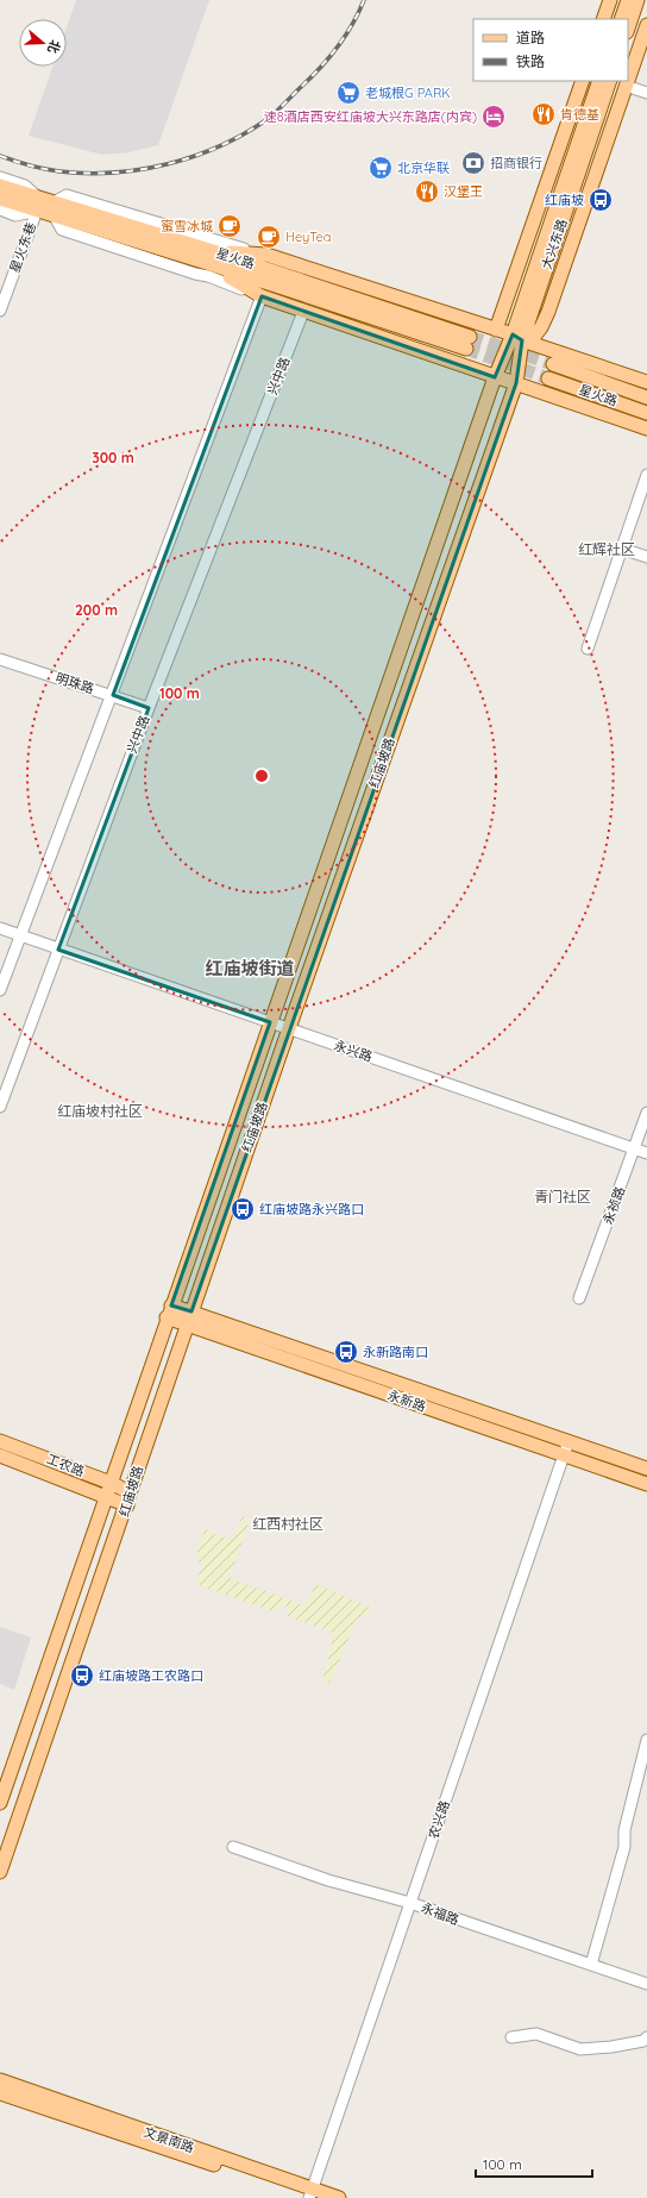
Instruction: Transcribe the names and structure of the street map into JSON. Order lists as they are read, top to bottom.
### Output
{
  "streets": {
    "main road": [
      "大兴东路",
      "星火路",
      "红庙坡路",
      "永新路",
      "工农路",
      "文景南路"
    ],
    "street": [
      "星火东巷",
      "兴中路",
      "明珠路",
      "永兴路",
      "永祯路",
      "农兴路",
      "永福路"
    ]
  },
  "crossings": [
    ["大兴东路", "红庙坡路"],
    ["星火东巷", "星火路"],
    ["兴中路", "明珠路"],
    ["兴中路", "永兴路"],
    ["红庙坡路", "永兴路"],
    ["红庙坡路", "永新路"],
    ["红庙坡路", "工农路"],
    ["永兴路", "永祯路"],
    ["永新路", "农兴路"],
    ["农兴路", "永福路"],
    ["农兴路", "文景南路"]
  ],
  "districts": [
    "红辉社区",
    "红庙坡街道",
    "红庙坡村社区",
    "青门社区",
    "红西村社区"
  ],
  "places": {
    "supermarket": ["老城根G PARK", "北京华联"],
    "restaurant": ["肯德基", "汉堡王"],
    "hotel": ["速8酒店西安红庙坡大兴东路店(内宾)"],
    "bank": ["招商银行"],
    "bus stop": [
      "红庙坡",
      "红庙坡路永兴路口",
      "永新路南口",
      "红庙坡路工农路口"
    ],
    "cafe": ["蜜雪冰城", "HeyTea"]
  },
  "legend": ["道路", "铁路"],
  "scale_bar": "100 m",
  "north": "right",
  "rings": ["300 m", "200 m", "100 m"]
}
